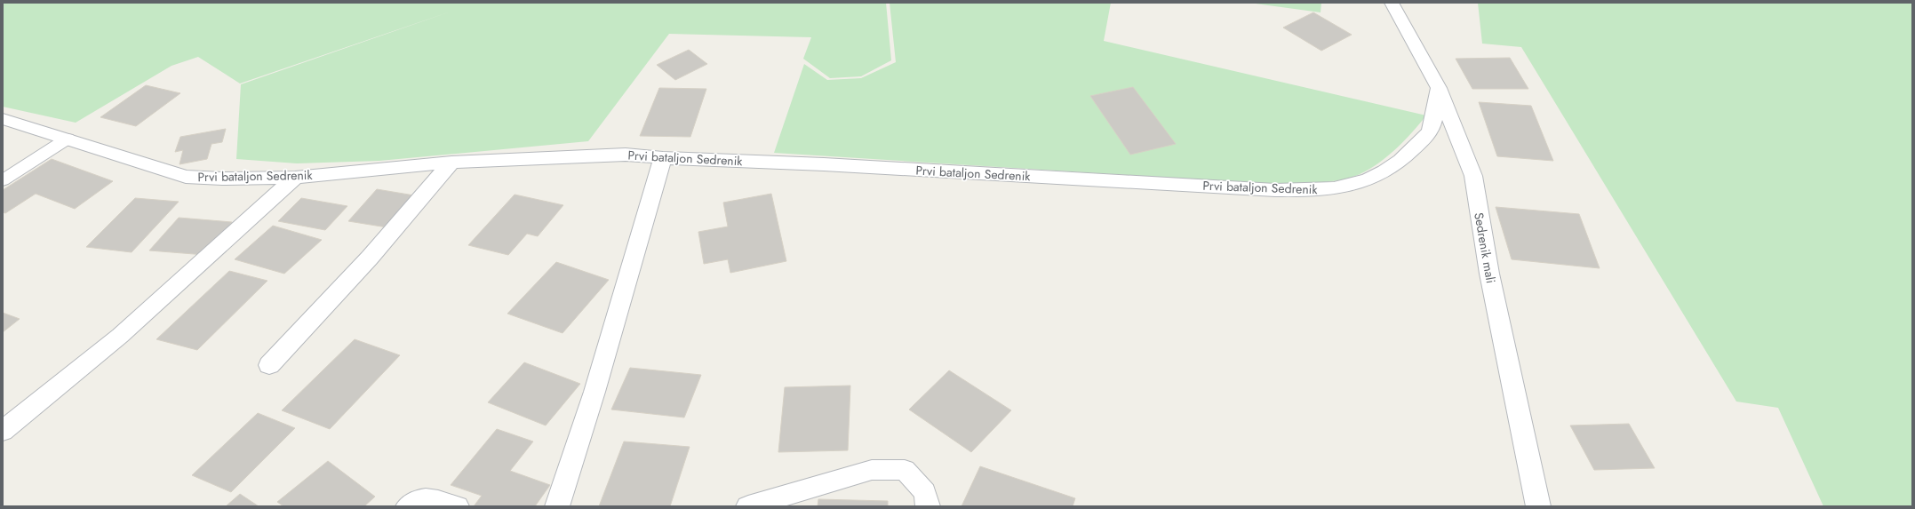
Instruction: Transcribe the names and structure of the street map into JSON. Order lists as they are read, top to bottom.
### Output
{
  "streets": {
    "street": ["Prvi bataljon Sedrenik", "Sedrenik mali"]
  },
  "crossings": [
    ["Prvi bataljon Sedrenik", "Sedrenik mali"]
  ]
}
